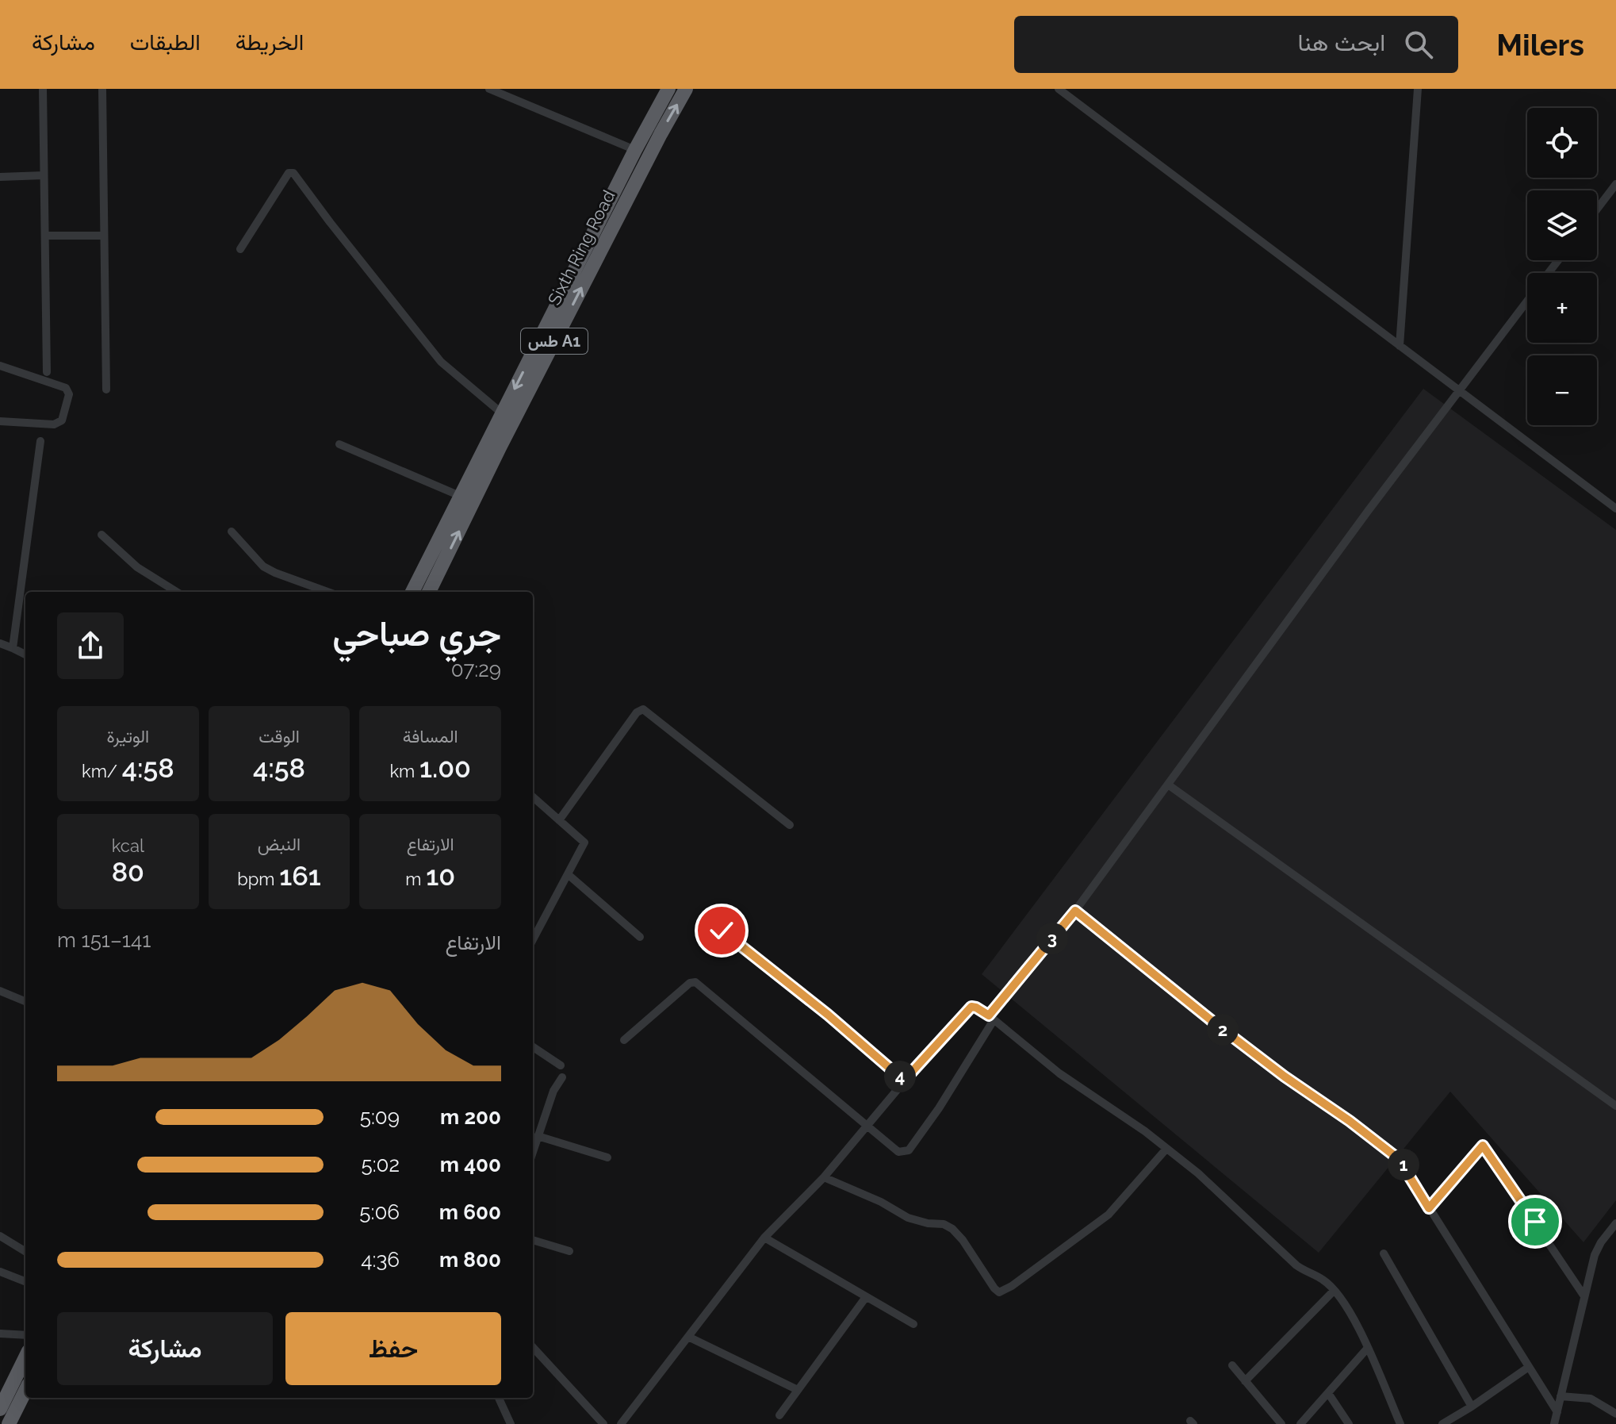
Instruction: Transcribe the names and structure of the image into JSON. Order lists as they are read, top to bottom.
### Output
{
  "streets": {
    "highway": ["Sixth Ring Road", "طس A1"]
  },
  "page": {
    "header": "Milers",
    "search": "ابحث هنا",
    "nav": ["الخريطة", "الطبقات", "مشاركة"],
    "map_buttons": ["+", "−"],
    "heading": ["جري صباحي", "07:29"],
    "stats": [
      ["المسافة", "1.00 km"],
      ["الوقت", "4:58"],
      ["الوتيرة", "4:58 /km"],
      ["الارتفاع", "10 m"],
      ["النبض", "161 bpm"],
      ["kcal", "80"]
    ],
    "chart": ["الارتفاع", "141–151 m"],
    "pins": [
      "3",
      "2",
      "4",
      "1"
    ],
    "list": [
      {
        "name": "200 m",
        "note": "5:09"
      },
      {
        "name": "400 m",
        "note": "5:02"
      },
      {
        "name": "600 m",
        "note": "5:06"
      },
      {
        "name": "800 m",
        "note": "4:36"
      }
    ],
    "buttons": ["حفظ", "مشاركة"]
  }
}
